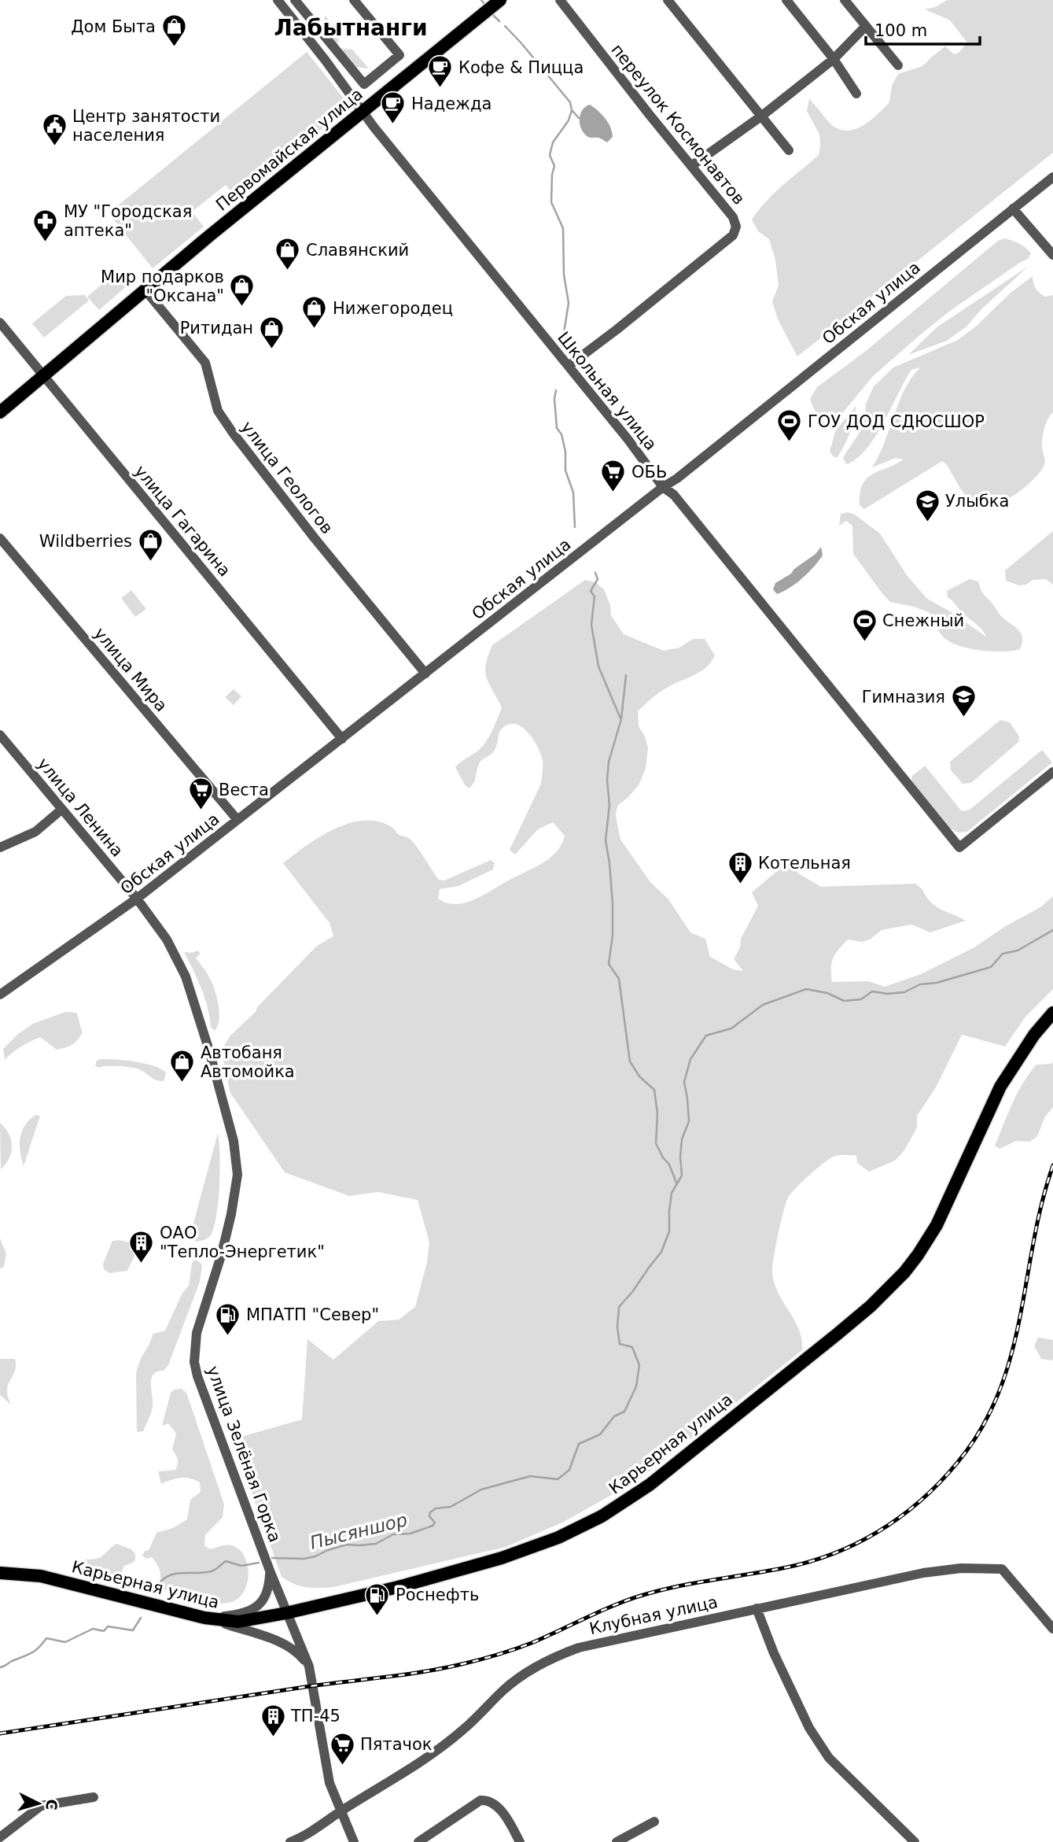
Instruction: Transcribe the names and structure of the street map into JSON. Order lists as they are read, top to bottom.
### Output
{
  "streets": {
    "main road": ["Первомайская улица", "Карьерная улица"],
    "street": [
      "переулок Космонавтов",
      "Обская улица",
      "Школьная улица",
      "улица Геологов",
      "улица Гагарина",
      "улица Мира",
      "улица Ленина",
      "улица Зелёная Горка",
      "Клубная улица"
    ]
  },
  "crossings": [
    ["переулок Космонавтов", "Школьная улица"],
    ["Первомайская улица", "Школьная улица"],
    ["Первомайская улица", "улица Геологов"],
    ["Первомайская улица", "улица Гагарина"],
    ["Обская улица", "Школьная улица"],
    ["Обская улица", "улица Геологов"],
    ["Обская улица", "улица Гагарина"],
    ["Обская улица", "улица Мира"],
    ["Обская улица", "улица Ленина"],
    ["Обская улица", "улица Зелёная Горка"],
    ["улица Ленина", "улица Зелёная Горка"],
    ["Карьерная улица", "улица Зелёная Горка"],
    ["улица Зелёная Горка", "Клубная улица"]
  ],
  "districts": ["Лабытнанги"],
  "water": ["Пысяншор"],
  "places": {
    "shop": [
      "Дом Быта",
      "Славянский",
      "Мир подарков \"Оксана\"",
      "Нижегородец",
      "Ритидан",
      "Wildberries",
      "Автобаня Автомойка"
    ],
    "cafe": ["Кофе & Пицца", "Надежда"],
    "public building": ["Центр занятости населения"],
    "pharmacy": ["МУ \"Городская аптека\""],
    "sports": ["ГОУ ДОД СДЮСШОР", "Снежный"],
    "supermarket": ["ОБЬ", "Веста", "Пятачок"],
    "school or university": ["Улыбка", "Гимназия"],
    "building": ["Котельная", "ОАО \"Тепло-Энергетик\"", "ТП-45"],
    "fuel station": ["МПАТП \"Север\"", "Роснефть"]
  },
  "scale_bar": "100 m",
  "north": "right"
}
